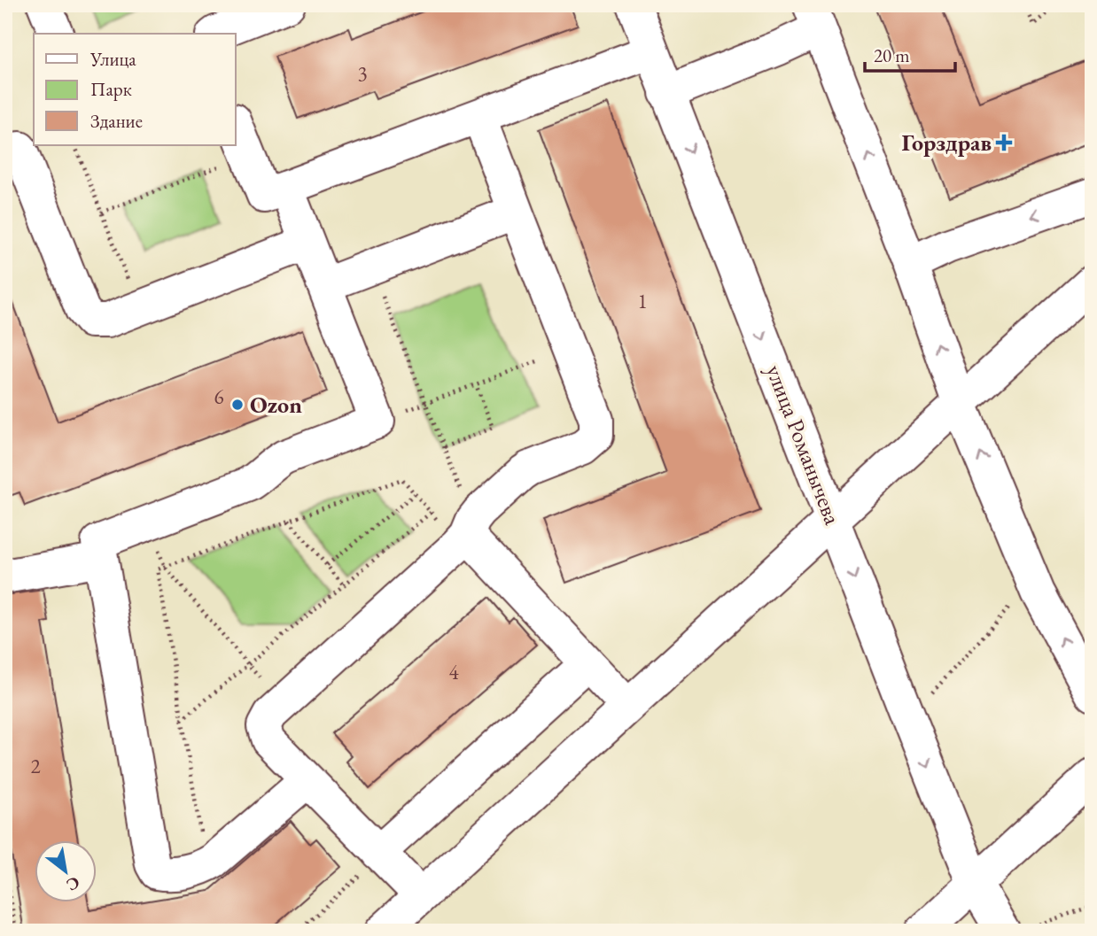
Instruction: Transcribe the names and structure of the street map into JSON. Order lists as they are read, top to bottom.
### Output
{
  "streets": {
    "street": ["улица Романычева"]
  },
  "places": {
    "health": ["Горздрав"],
    "other": ["Ozon"]
  },
  "house_numbers": [
    "3",
    "1",
    "6",
    "4",
    "2"
  ],
  "legend": ["Улица", "Парк", "Здание"],
  "scale_bar": "20 m",
  "north": "bottom right"
}
